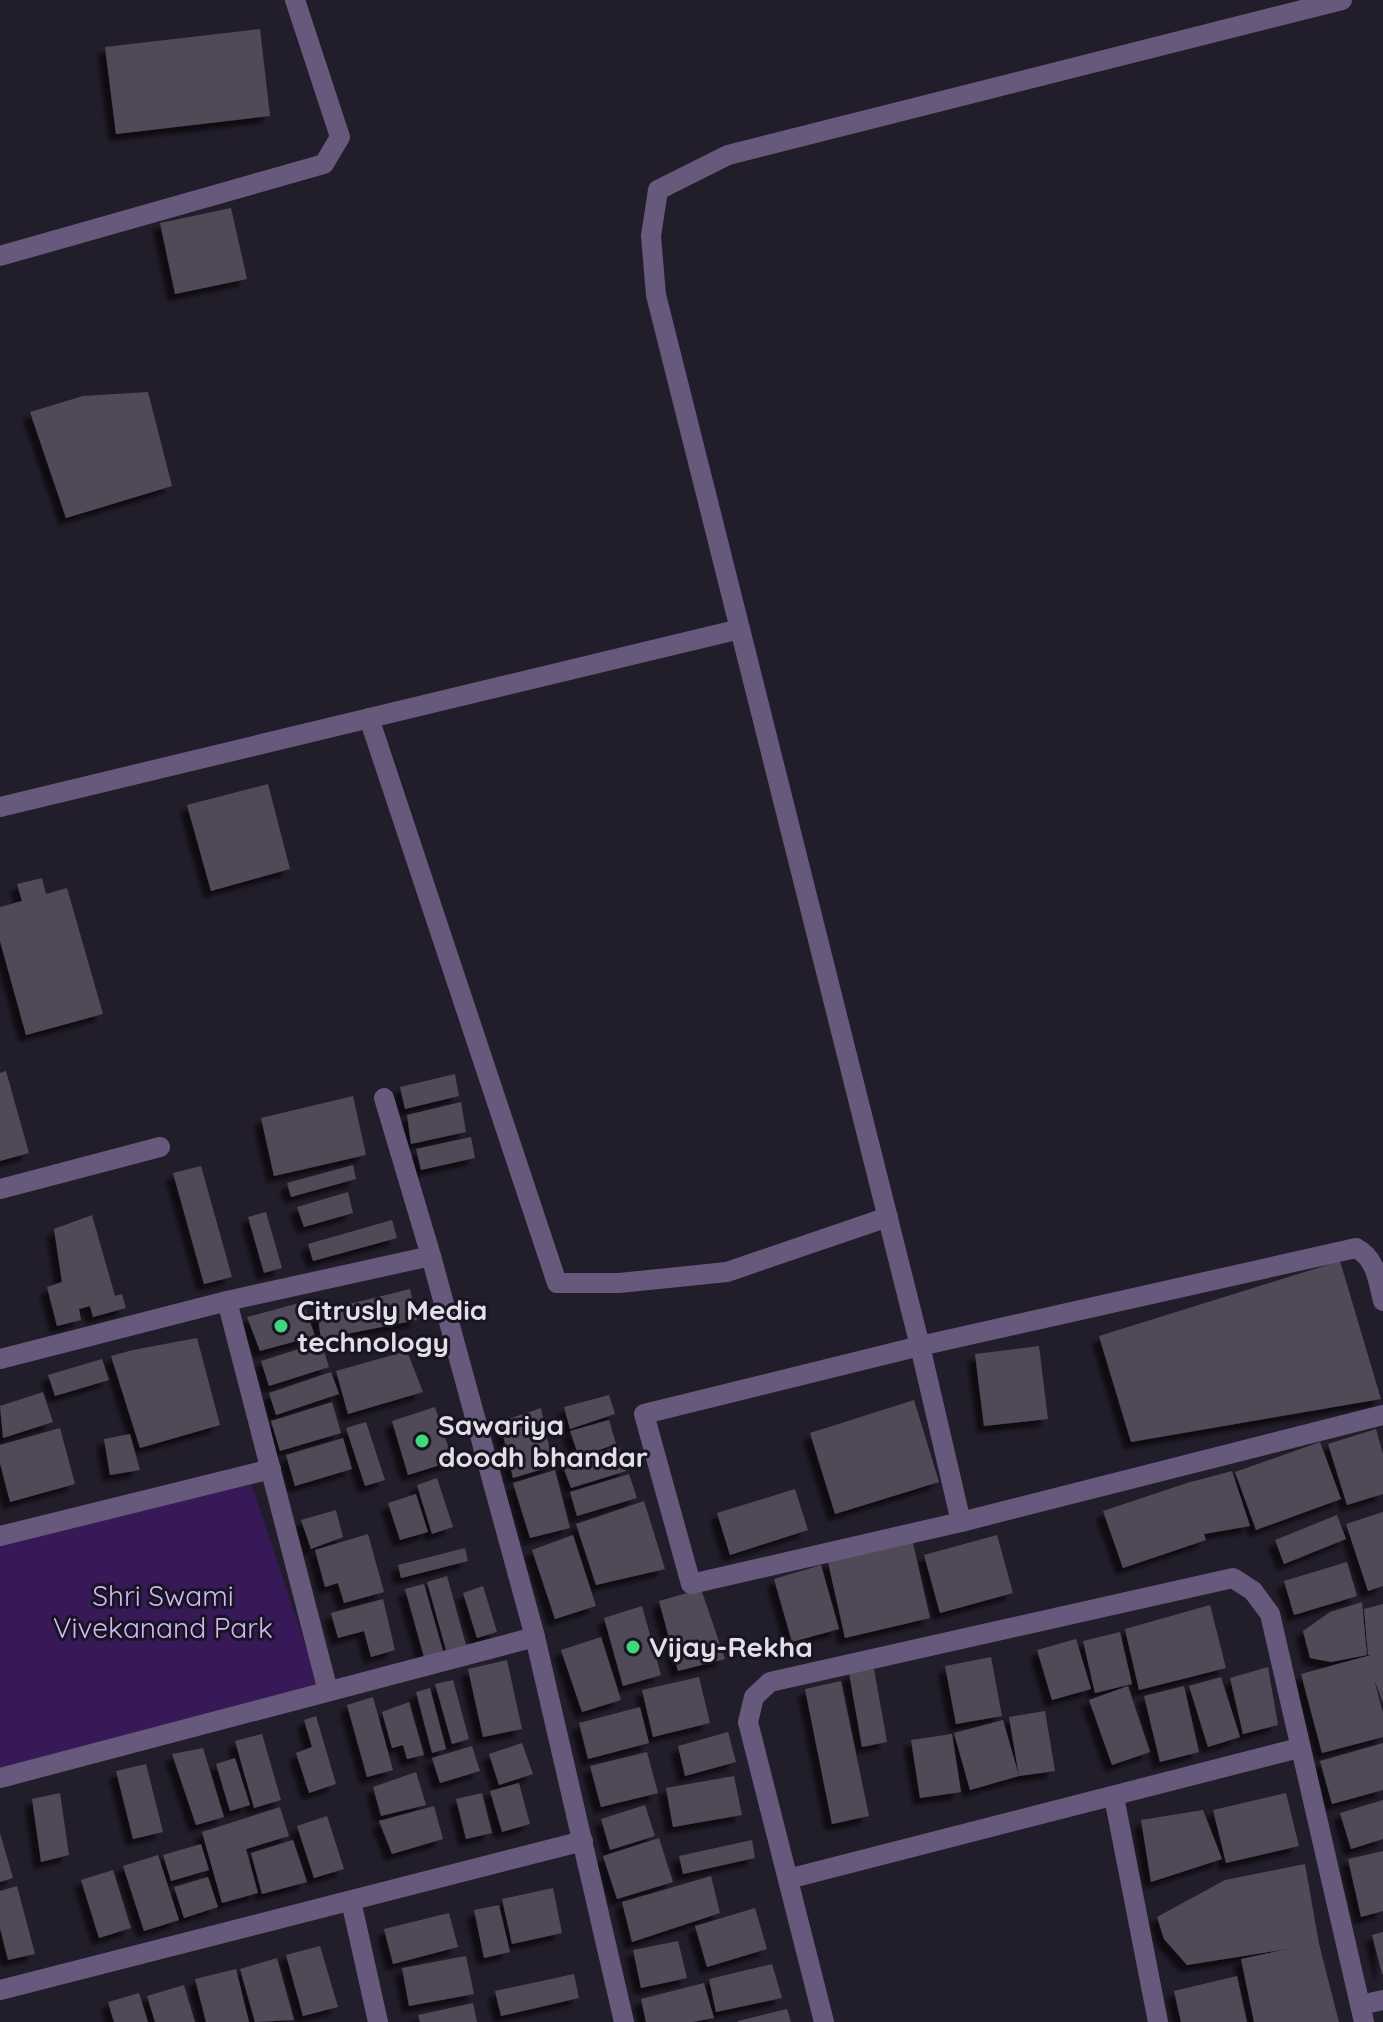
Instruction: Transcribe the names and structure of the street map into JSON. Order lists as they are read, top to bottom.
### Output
{
  "parks": ["Shri Swami Vivekanand Park"],
  "places": ["Citrusly Media technology", "Sawariya doodh bhandar", "Vijay-Rekha"]
}
